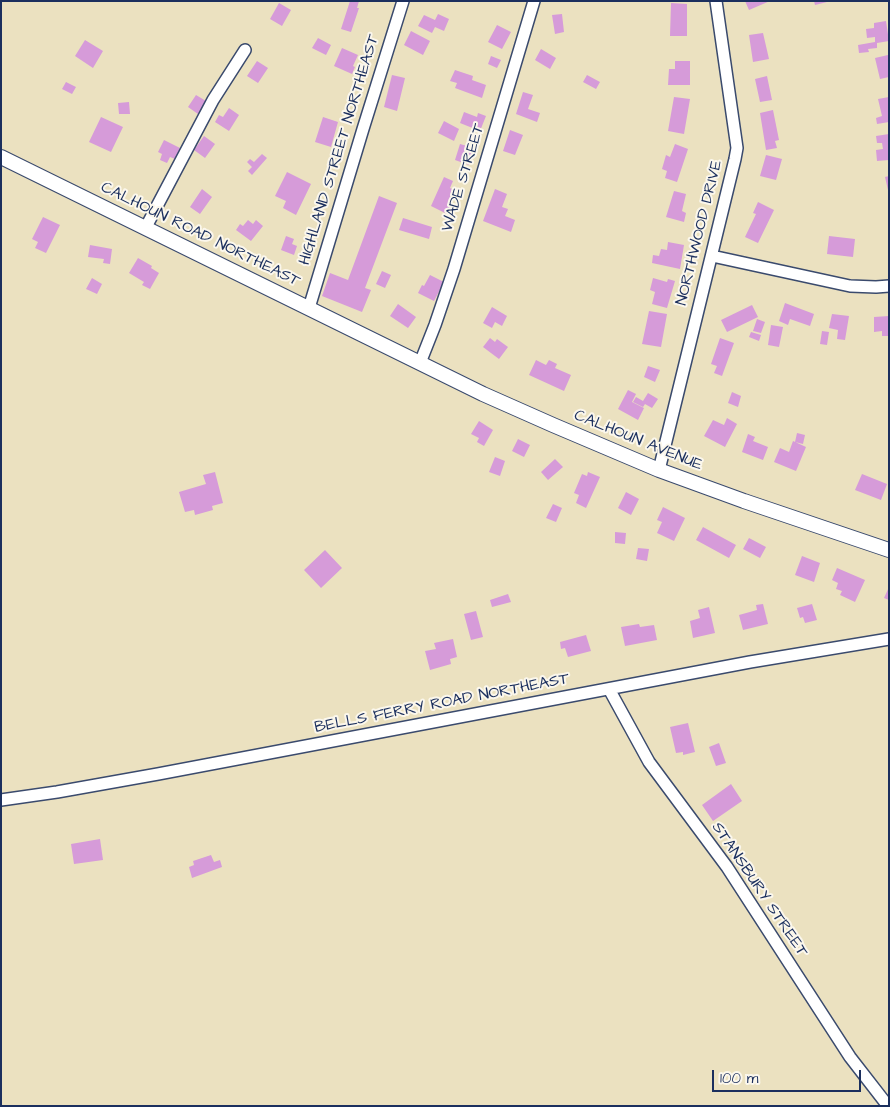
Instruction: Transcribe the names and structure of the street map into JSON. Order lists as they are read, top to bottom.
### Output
{
  "streets": {
    "street": [
      "HIGHLAND STREET NORTHEAST",
      "WADE STREET",
      "NORTHWOOD DRIVE",
      "CALHOUN ROAD NORTHEAST",
      "CALHOUN AVENUE",
      "BELLS FERRY ROAD NORTHEAST",
      "STANSBURY STREET"
    ]
  },
  "crossings": [
    ["HIGHLAND STREET NORTHEAST", "CALHOUN ROAD NORTHEAST"],
    ["WADE STREET", "CALHOUN AVENUE"],
    ["NORTHWOOD DRIVE", "CALHOUN AVENUE"],
    ["CALHOUN ROAD NORTHEAST", "CALHOUN AVENUE"],
    ["BELLS FERRY ROAD NORTHEAST", "STANSBURY STREET"]
  ],
  "scale_bar": "100 m"
}
